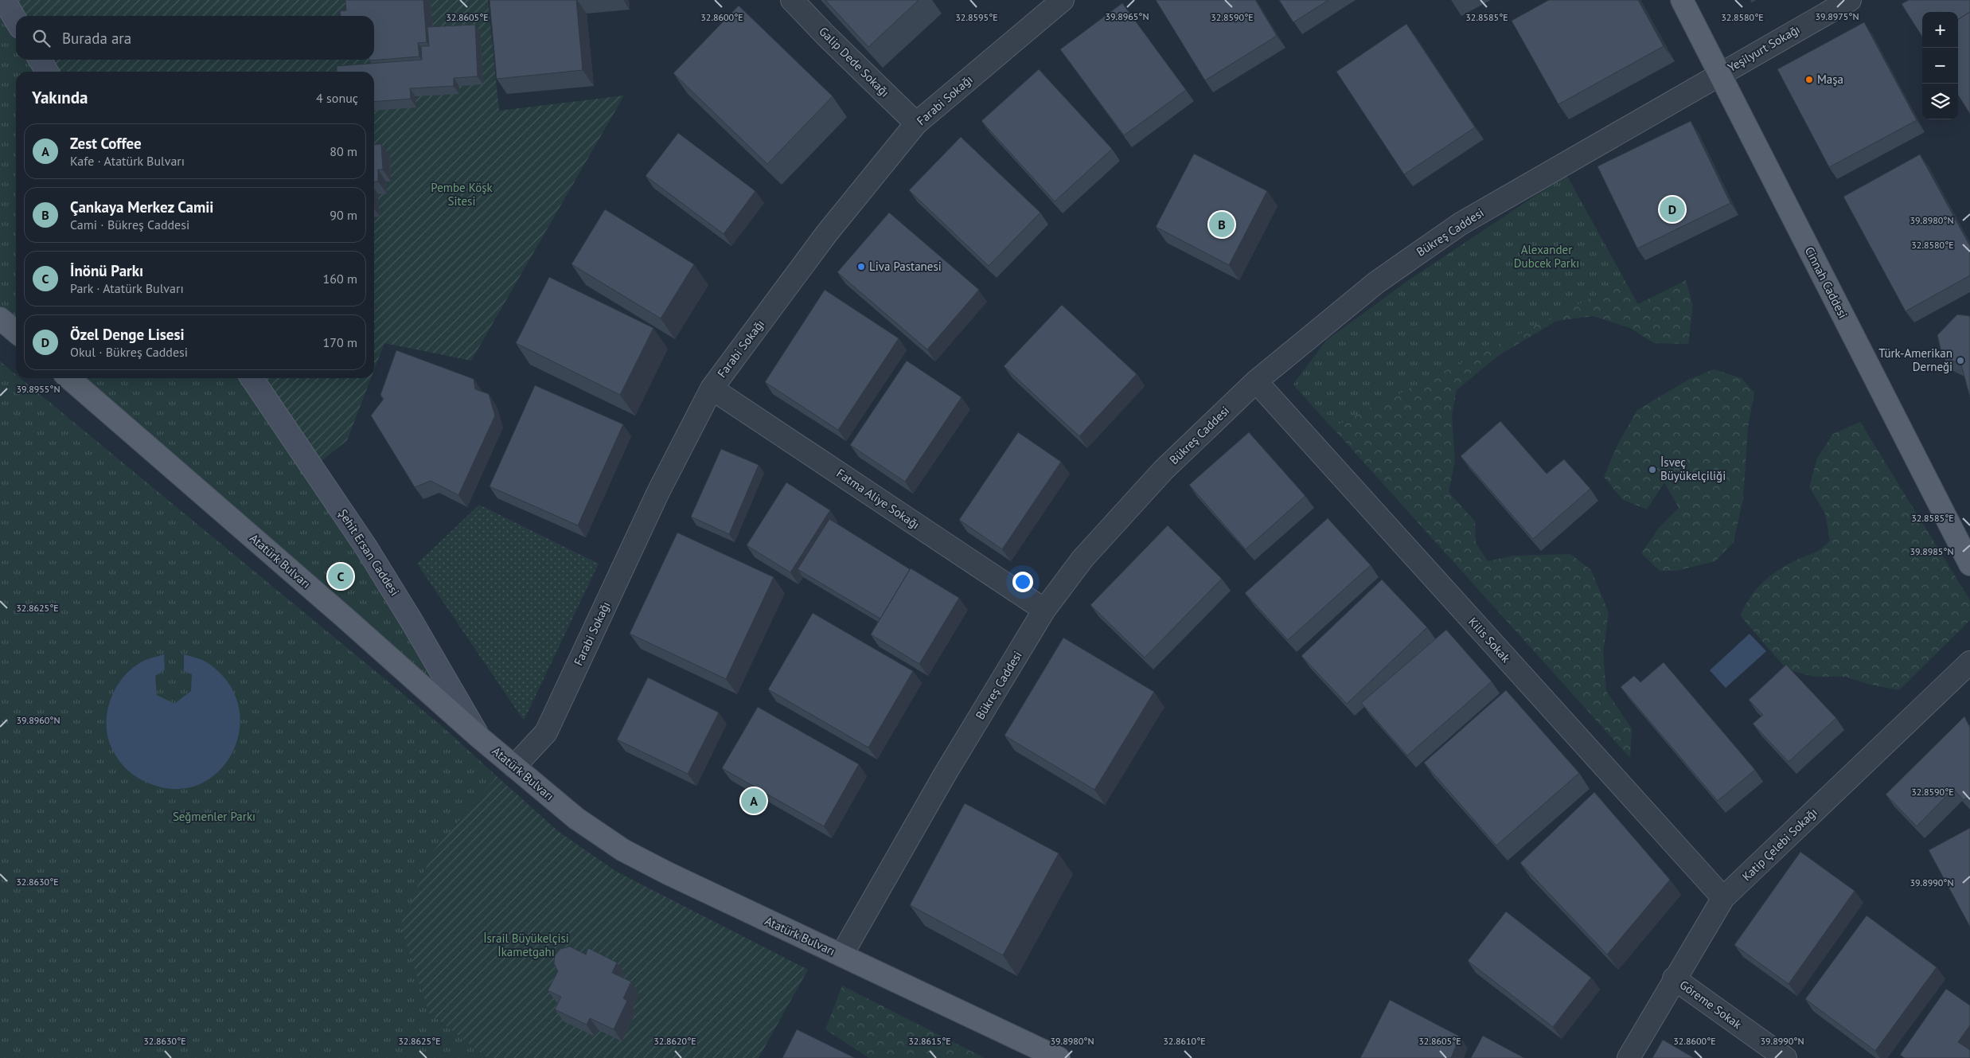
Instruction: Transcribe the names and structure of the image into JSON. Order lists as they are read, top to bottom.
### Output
{
  "streets": {
    "main road": ["Cinnah Caddesi", "Şehit Ersan Caddesi", "Atatürk Bulvarı"],
    "street": [
      "Yeşilyurt Sokağı",
      "Galip Dede Sokağı",
      "Farabi Sokağı",
      "Bükreş Caddesi",
      "Fatma Aliye Sokağı",
      "Kilis Sokak",
      "Katip Çelebi Sokağı",
      "Göreme Sokak"
    ]
  },
  "crossings": [
    ["Yeşilyurt Sokağı", "Bükreş Caddesi"],
    ["Yeşilyurt Sokağı", "Cinnah Caddesi"],
    ["Galip Dede Sokağı", "Farabi Sokağı"],
    ["Farabi Sokağı", "Fatma Aliye Sokağı"],
    ["Farabi Sokağı", "Atatürk Bulvarı"],
    ["Bükreş Caddesi", "Cinnah Caddesi"],
    ["Bükreş Caddesi", "Fatma Aliye Sokağı"],
    ["Bükreş Caddesi", "Atatürk Bulvarı"],
    ["Bükreş Caddesi", "Kilis Sokak"],
    ["Şehit Ersan Caddesi", "Atatürk Bulvarı"],
    ["Kilis Sokak", "Katip Çelebi Sokağı"],
    ["Katip Çelebi Sokağı", "Göreme Sokak"]
  ],
  "parks": [
    "Pembe Köşk Sitesi",
    "Alexander Dubcek Parkı",
    "Seğmenler Parkı",
    "İsrail Büyükelçisi İkametgahı"
  ],
  "places": [
    "Maşa",
    "Liva Pastanesi",
    "Türk-Amerikan Derneği",
    "İsveç Büyükelçiliği"
  ],
  "page": {
    "map_buttons": ["+", "−"],
    "search": "Burada ara",
    "heading": ["Yakında", "4 sonuç"],
    "list": [
      {
        "mark": "A",
        "name": "Zest Coffee",
        "note": "Kafe · Atatürk Bulvarı",
        "value": "80 m"
      },
      {
        "mark": "B",
        "name": "Çankaya Merkez Camii",
        "note": "Cami · Bükreş Caddesi",
        "value": "90 m"
      },
      {
        "mark": "C",
        "name": "İnönü Parkı",
        "note": "Park · Atatürk Bulvarı",
        "value": "160 m"
      },
      {
        "mark": "D",
        "name": "Özel Denge Lisesi",
        "note": "Okul · Bükreş Caddesi",
        "value": "170 m"
      }
    ],
    "pins": [
      "D",
      "B",
      "C",
      "A"
    ]
  },
  "coordinates": [
    "39.8965°N",
    "39.8975°N",
    "32.8605°E",
    "32.8600°E",
    "32.8595°E",
    "32.8590°E",
    "32.8585°E",
    "32.8580°E",
    "39.8980°N",
    "39.8955°N",
    "39.8985°N",
    "32.8625°E",
    "39.8960°N",
    "32.8630°E",
    "39.8990°N",
    "32.8620°E",
    "32.8615°E",
    "32.8610°E"
  ]
}
